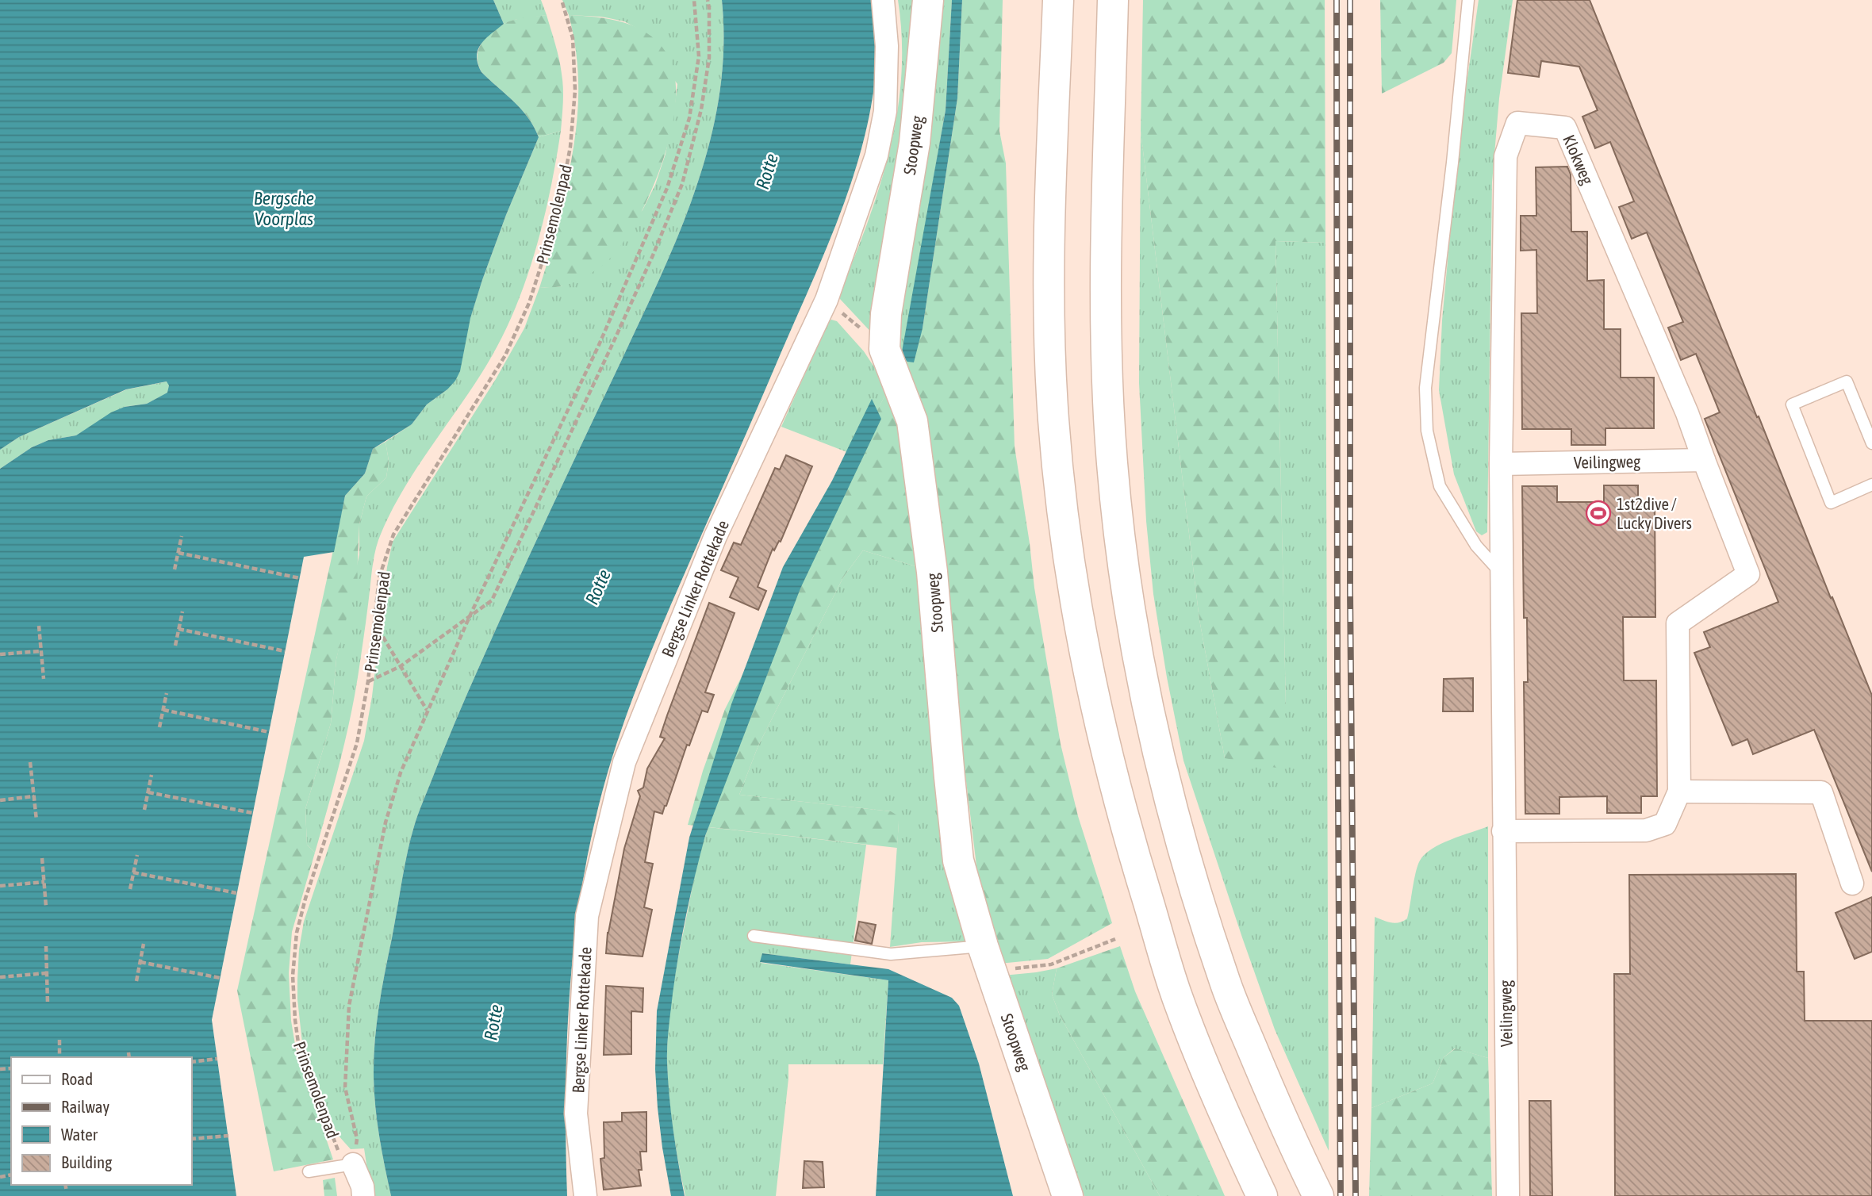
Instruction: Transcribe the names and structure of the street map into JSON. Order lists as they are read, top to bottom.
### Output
{
  "streets": {
    "main road": ["Stoopweg"],
    "street": ["Klokweg", "Veilingweg", "Bergse Linker Rottekade"],
    "path": ["Prinsemolenpad"]
  },
  "crossings": [
    ["Klokweg", "Veilingweg"]
  ],
  "water": ["Rotte", "Bergsche Voorplas"],
  "places": {
    "sports": ["1st2dive / Lucky Divers"]
  },
  "legend": [
    "Road",
    "Railway",
    "Water",
    "Building"
  ]
}
